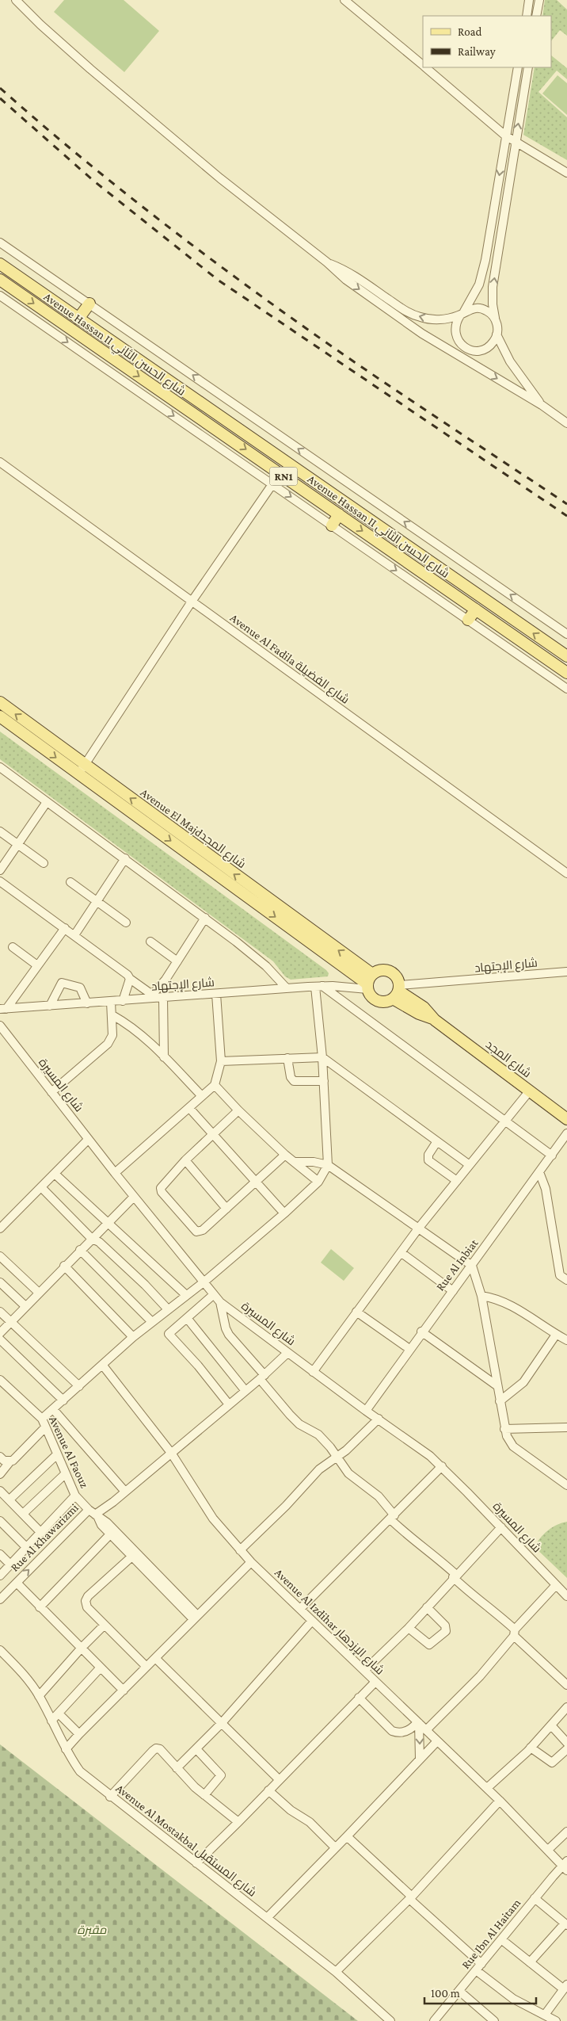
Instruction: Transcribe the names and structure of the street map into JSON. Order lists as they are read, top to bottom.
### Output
{
  "streets": {
    "main road": [
      "Avenue Hassan II شارع الحسن الثاني",
      "RN1",
      "Avenue El Majdشارع المجد",
      "شارع المجد"
    ],
    "street": [
      "Avenue Al Fadila شارع الفضيلة",
      "شارع الإجتهاد",
      "شارع المسيرة",
      "Rue Al Inbiat",
      "Avenue Al Faouz",
      "Rue Al Khawarizmi",
      "Avenue Al Izdihar شارع الإزدهار",
      "Avenue Al Mostakbal شارع المستقبل",
      "Rue Ibn Al Haitam"
    ]
  },
  "crossings": [
    ["Avenue El Majdشارع المجد", "شارع الإجتهاد"],
    ["Avenue El Majdشارع المجد", "شارع المجد"],
    ["شارع الإجتهاد", "شارع المجد"],
    ["شارع المسيرة", "Rue Al Inbiat"],
    ["شارع المسيرة", "Rue Al Khawarizmi"],
    ["Avenue Al Faouz", "Rue Al Khawarizmi"],
    ["Rue Al Khawarizmi", "Avenue Al Izdihar شارع الإزدهار"],
    ["Avenue Al Izdihar شارع الإزدهار", "Rue Ibn Al Haitam"]
  ],
  "parks": ["مقبرة"],
  "legend": ["Road", "Railway"],
  "scale_bar": "100 m"
}
